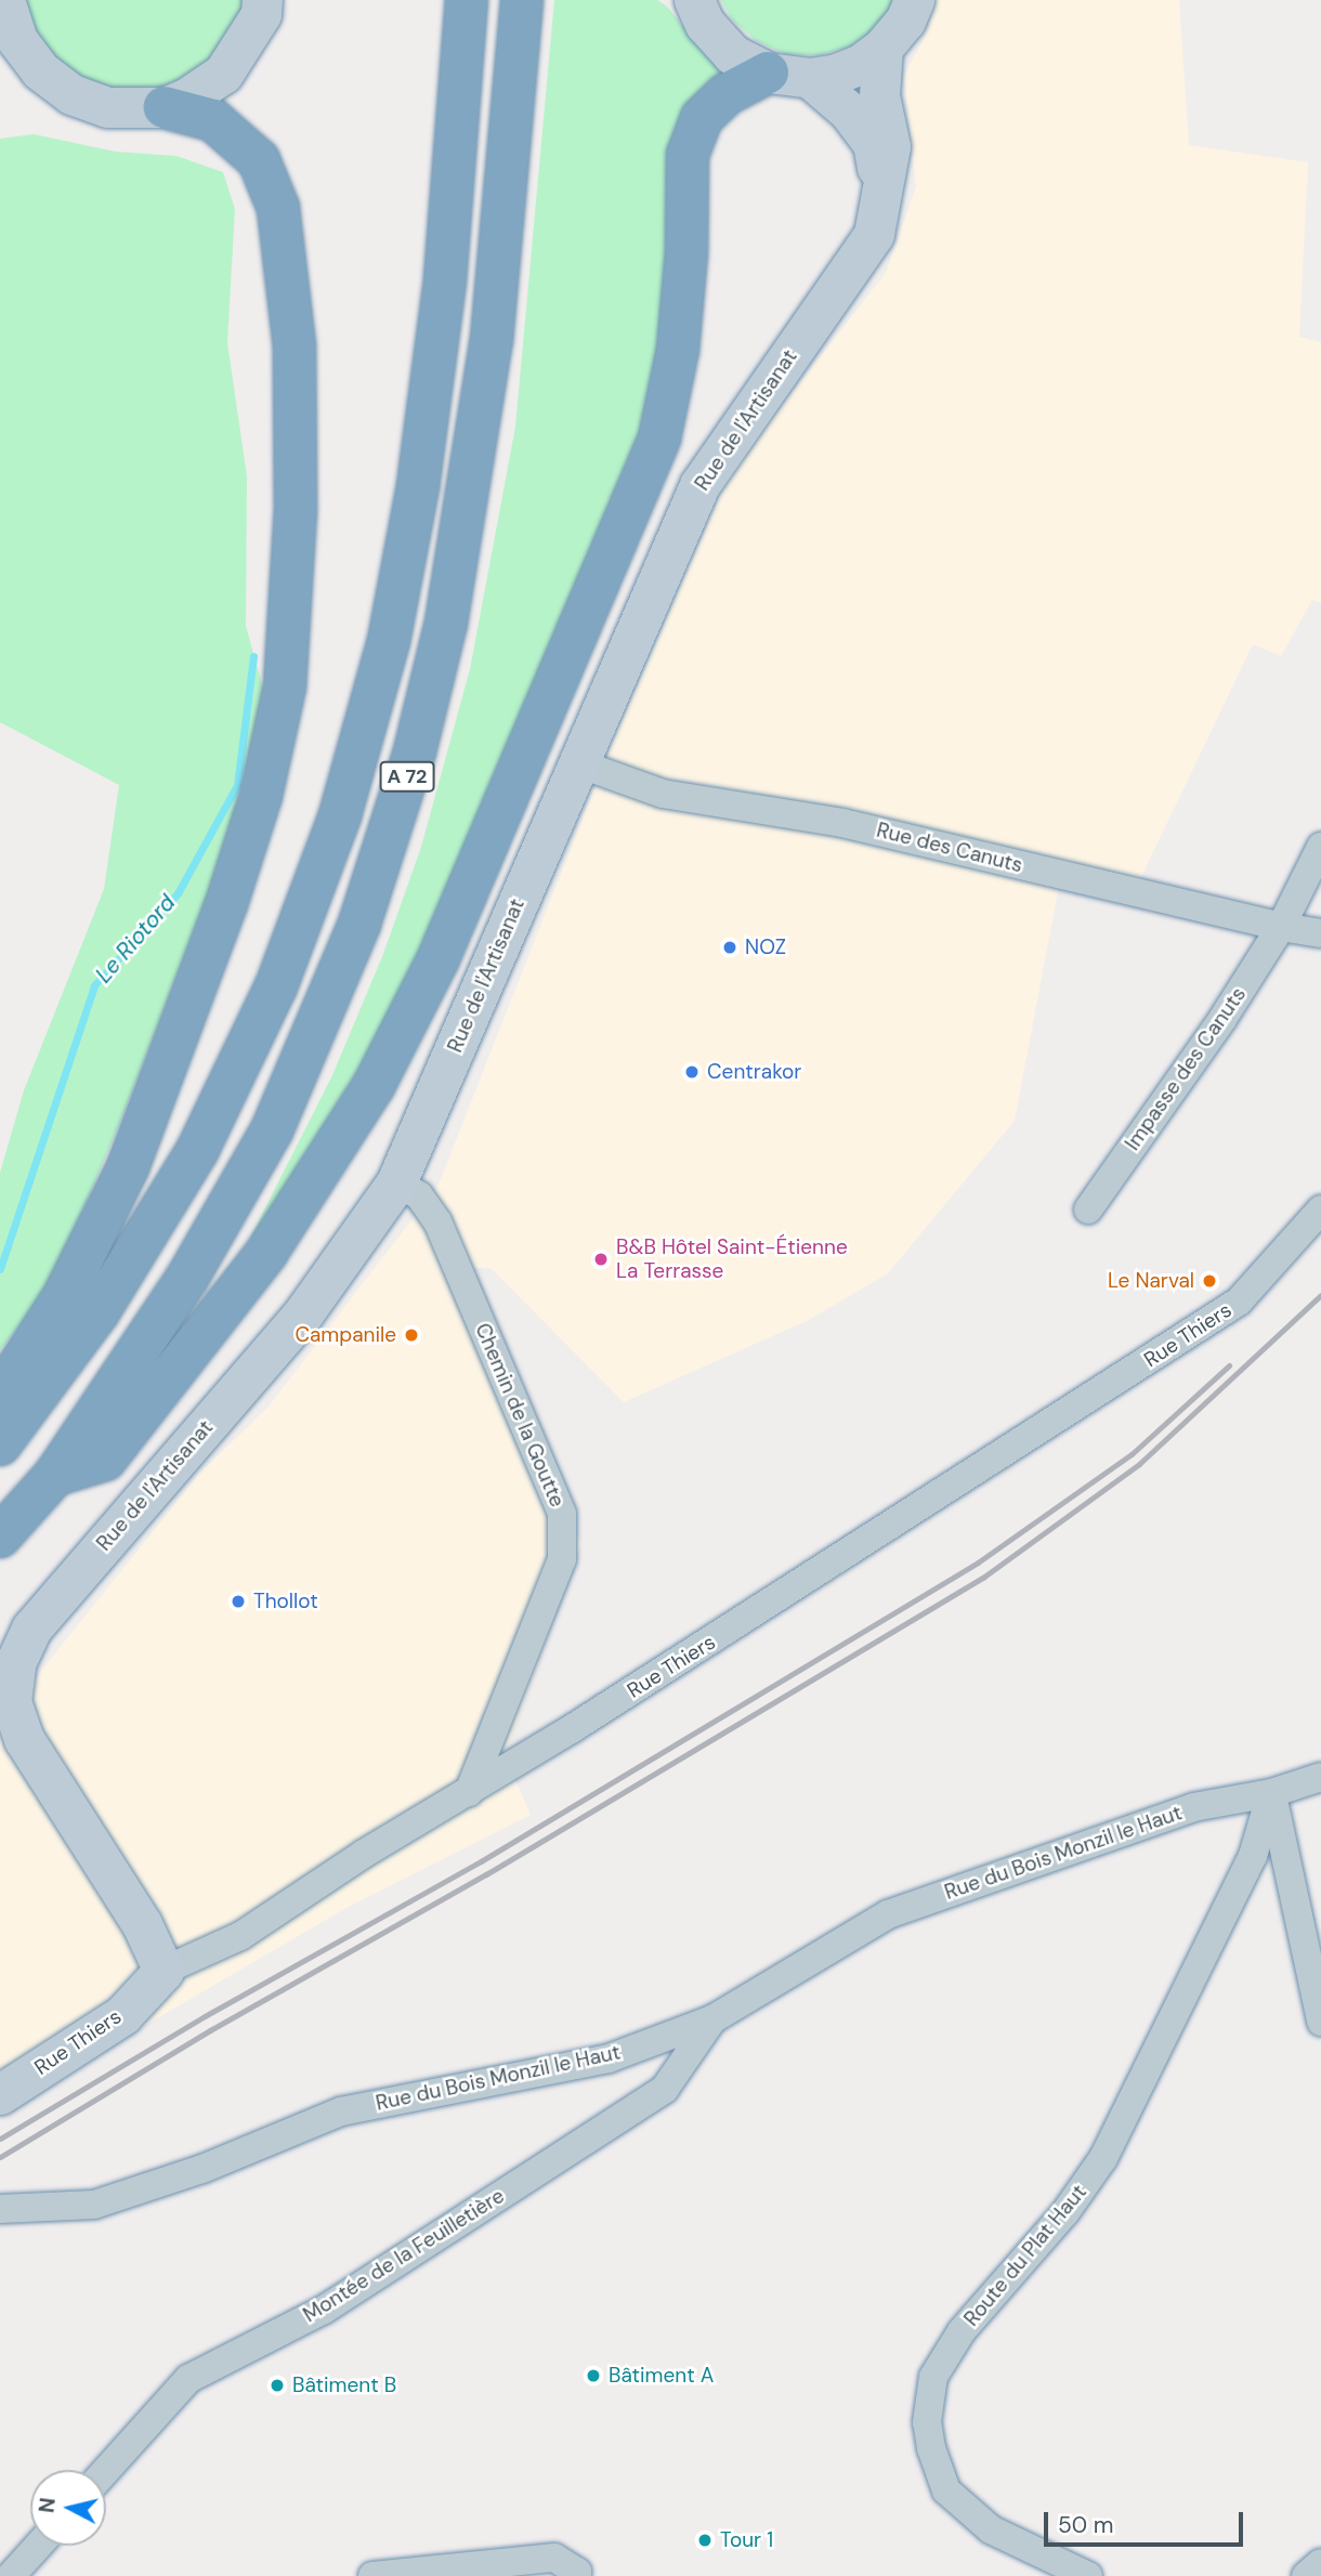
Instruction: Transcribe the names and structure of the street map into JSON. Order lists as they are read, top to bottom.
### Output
{
  "streets": {
    "highway": ["A 72"],
    "street": [
      "Rue de l'Artisanat",
      "Rue des Canuts",
      "Impasse des Canuts",
      "Rue Thiers",
      "Chemin de la Goutte",
      "Rue du Bois Monzil le Haut",
      "Montée de la Feuilletière",
      "Route du Plat Haut"
    ]
  },
  "crossings": [
    ["Rue de l'Artisanat", "Rue des Canuts"],
    ["Rue de l'Artisanat", "Rue Thiers"],
    ["Rue de l'Artisanat", "Chemin de la Goutte"],
    ["Rue des Canuts", "Impasse des Canuts"],
    ["Rue Thiers", "Chemin de la Goutte"],
    ["Rue du Bois Monzil le Haut", "Montée de la Feuilletière"],
    ["Rue du Bois Monzil le Haut", "Route du Plat Haut"]
  ],
  "water": ["Le Riotord"],
  "places": [
    "NOZ",
    "Centrakor",
    "B&B Hôtel Saint-Étienne La Terrasse",
    "Le Narval",
    "Campanile",
    "Thollot",
    "Bâtiment A",
    "Bâtiment B",
    "Tour 1"
  ],
  "scale_bar": "50 m",
  "north": "left"
}
